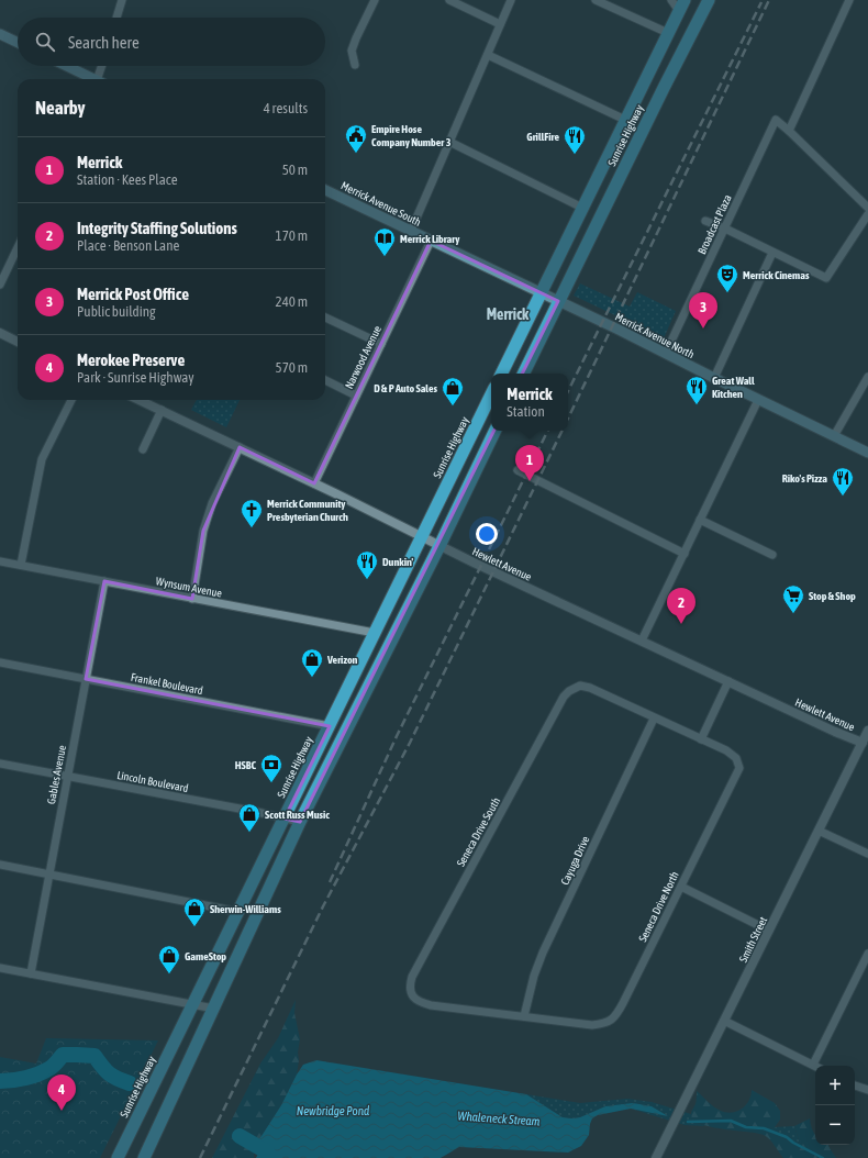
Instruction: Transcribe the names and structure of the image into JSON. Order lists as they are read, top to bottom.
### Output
{
  "streets": {
    "highway": ["Sunrise Highway"],
    "main road": ["Merrick Avenue South", "Merrick Avenue North"],
    "street": [
      "Broadcast Plaza",
      "Narwood Avenue",
      "Hewlett Avenue",
      "Wynsum Avenue",
      "Frankel Boulevard",
      "Gables Avenue",
      "Lincoln Boulevard",
      "Seneca Drive South",
      "Cayuga Drive",
      "Seneca Drive North",
      "Smith Street"
    ]
  },
  "crossings": [
    ["Sunrise Highway", "Merrick Avenue North"],
    ["Sunrise Highway", "Hewlett Avenue"],
    ["Sunrise Highway", "Wynsum Avenue"],
    ["Sunrise Highway", "Frankel Boulevard"],
    ["Sunrise Highway", "Lincoln Boulevard"],
    ["Merrick Avenue South", "Merrick Avenue North"],
    ["Merrick Avenue South", "Narwood Avenue"],
    ["Broadcast Plaza", "Merrick Avenue North"],
    ["Merrick Avenue North", "Narwood Avenue"],
    ["Narwood Avenue", "Hewlett Avenue"],
    ["Hewlett Avenue", "Smith Street"],
    ["Wynsum Avenue", "Gables Avenue"],
    ["Frankel Boulevard", "Gables Avenue"],
    ["Gables Avenue", "Lincoln Boulevard"],
    ["Seneca Drive South", "Cayuga Drive"],
    ["Seneca Drive South", "Seneca Drive North"],
    ["Cayuga Drive", "Seneca Drive North"]
  ],
  "districts": ["Merrick"],
  "water": ["Newbridge Pond", "Whaleneck Stream"],
  "places": {
    "public building": ["Empire Hose Company Number 3"],
    "restaurant": [
      "GrillFire",
      "Great Wall Kitchen",
      "Riko's Pizza",
      "Dunkin'"
    ],
    "library": ["Merrick Library"],
    "theatre": ["Merrick Cinemas"],
    "shop": [
      "D & P Auto Sales",
      "Verizon",
      "Scott Russ Music",
      "Sherwin-Williams",
      "GameStop"
    ],
    "church": ["Merrick Community Presbyterian Church"],
    "supermarket": ["Stop & Shop"],
    "bank": ["HSBC"]
  },
  "page": {
    "search": "Search here",
    "heading": ["Nearby", "4 results"],
    "list": [
      {
        "mark": "1",
        "name": "Merrick",
        "note": "Station · Kees Place",
        "value": "50 m"
      },
      {
        "mark": "2",
        "name": "Integrity Staffing Solutions",
        "note": "Place · Benson Lane",
        "value": "170 m"
      },
      {
        "mark": "3",
        "name": "Merrick Post Office",
        "note": "Public building",
        "value": "240 m"
      },
      {
        "mark": "4",
        "name": "Merokee Preserve",
        "note": "Park · Sunrise Highway",
        "value": "570 m"
      }
    ],
    "pins": [
      "3",
      "1",
      "2",
      "4"
    ],
    "popup": ["Merrick", "Station"],
    "map_buttons": ["+", "−"]
  }
}
